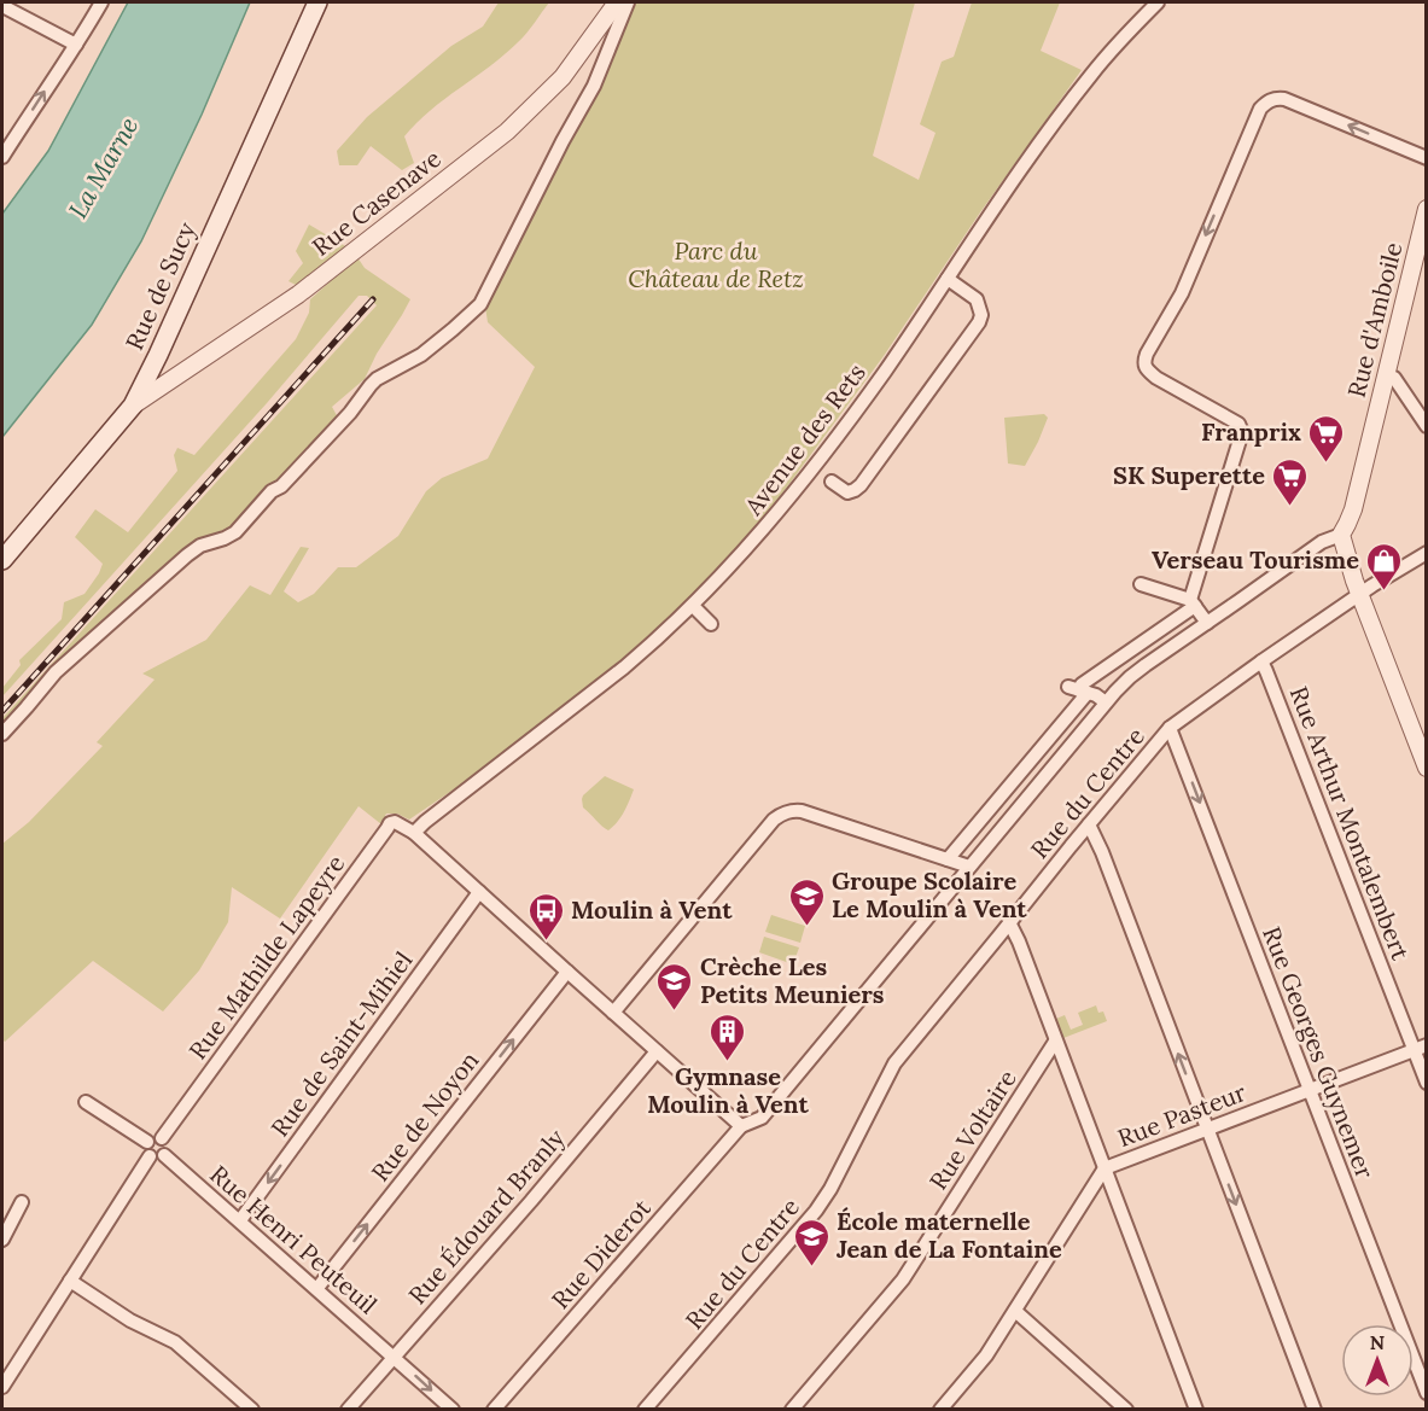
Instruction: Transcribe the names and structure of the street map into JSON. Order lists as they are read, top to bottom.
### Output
{
  "streets": {
    "main road": ["Rue de Sucy"],
    "street": [
      "Rue Casenave",
      "Rue d'Amboile",
      "Avenue des Rets",
      "Rue du Centre",
      "Rue Arthur Montalembert",
      "Rue Mathilde Lapeyre",
      "Rue de Saint-Mihiel",
      "Rue Georges Guynemer",
      "Rue Pasteur",
      "Rue de Noyon",
      "Rue Voltaire",
      "Rue Édouard Branly",
      "Rue Henri Peuteuil",
      "Rue Diderot"
    ]
  },
  "crossings": [
    ["Rue Casenave", "Rue de Sucy"],
    ["Rue d'Amboile", "Rue Diderot"],
    ["Avenue des Rets", "Rue Mathilde Lapeyre"],
    ["Rue du Centre", "Rue Arthur Montalembert"],
    ["Rue du Centre", "Rue Georges Guynemer"],
    ["Rue Arthur Montalembert", "Rue Pasteur"],
    ["Rue Mathilde Lapeyre", "Rue Henri Peuteuil"],
    ["Rue de Saint-Mihiel", "Rue Henri Peuteuil"],
    ["Rue Georges Guynemer", "Rue Pasteur"],
    ["Rue de Noyon", "Rue Henri Peuteuil"],
    ["Rue Édouard Branly", "Rue Henri Peuteuil"]
  ],
  "one_way": ["Rue de Saint-Mihiel", "Rue de Noyon"],
  "water": ["La Marne"],
  "parks": ["Parc du Château de Retz"],
  "places": {
    "supermarket": ["Franprix", "SK Superette"],
    "shop": ["Verseau Tourisme"],
    "school or university": ["Groupe Scolaire Le Moulin à Vent", "Crèche Les Petits Meuniers", "École maternelle Jean de La Fontaine"],
    "bus stop": ["Moulin à Vent"],
    "building": ["Gymnase Moulin à Vent"]
  },
  "north": "top"
}
